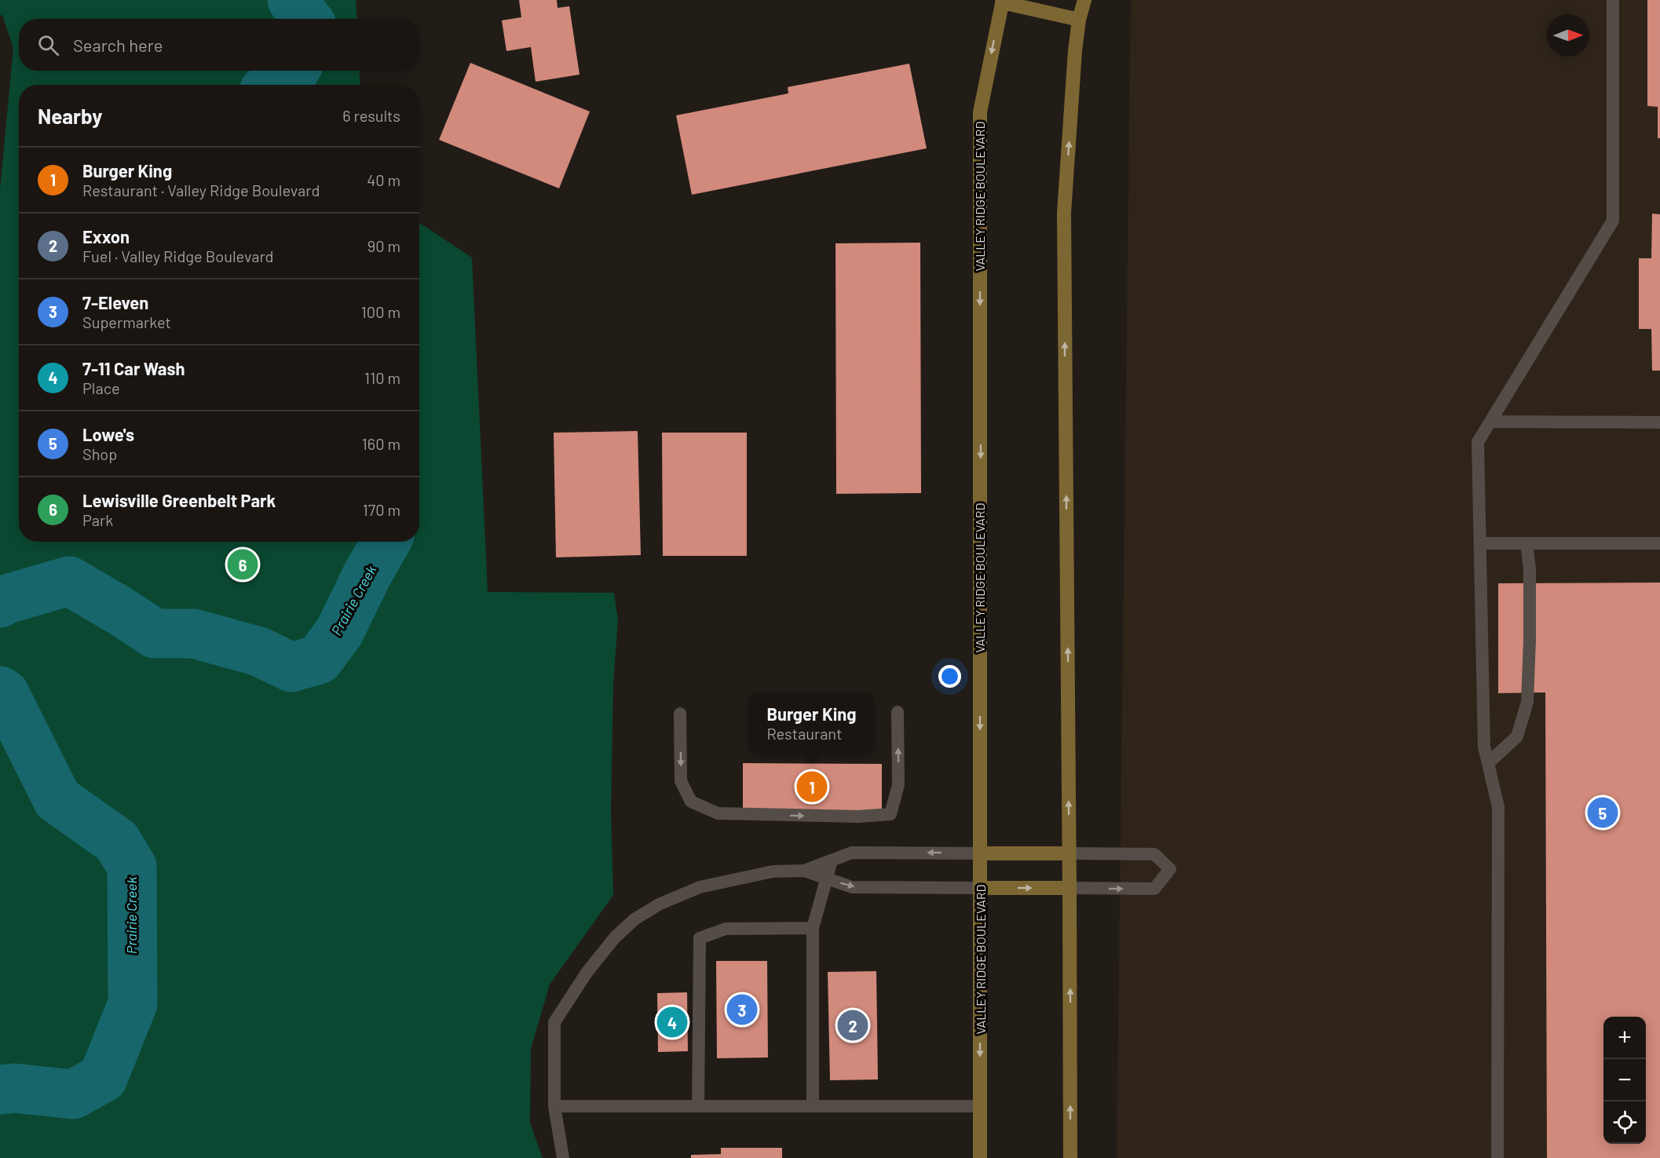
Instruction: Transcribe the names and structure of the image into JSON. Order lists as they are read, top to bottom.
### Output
{
  "streets": {
    "main road": ["VALLEY RIDGE BOULEVARD"]
  },
  "water": ["Prairie Creek"],
  "north": "right",
  "page": {
    "search": "Search here",
    "heading": ["Nearby", "6 results"],
    "list": [
      {
        "mark": "1",
        "name": "Burger King",
        "note": "Restaurant · Valley Ridge Boulevard",
        "value": "40 m"
      },
      {
        "mark": "2",
        "name": "Exxon",
        "note": "Fuel · Valley Ridge Boulevard",
        "value": "90 m"
      },
      {
        "mark": "3",
        "name": "7-Eleven",
        "note": "Supermarket",
        "value": "100 m"
      },
      {
        "mark": "4",
        "name": "7-11 Car Wash",
        "note": "Place",
        "value": "110 m"
      },
      {
        "mark": "5",
        "name": "Lowe's",
        "note": "Shop",
        "value": "160 m"
      },
      {
        "mark": "6",
        "name": "Lewisville Greenbelt Park",
        "note": "Park",
        "value": "170 m"
      }
    ],
    "pins": [
      "6",
      "1",
      "5",
      "3",
      "4",
      "2"
    ],
    "popup": ["Burger King", "Restaurant"],
    "map_buttons": ["+", "−"]
  }
}
